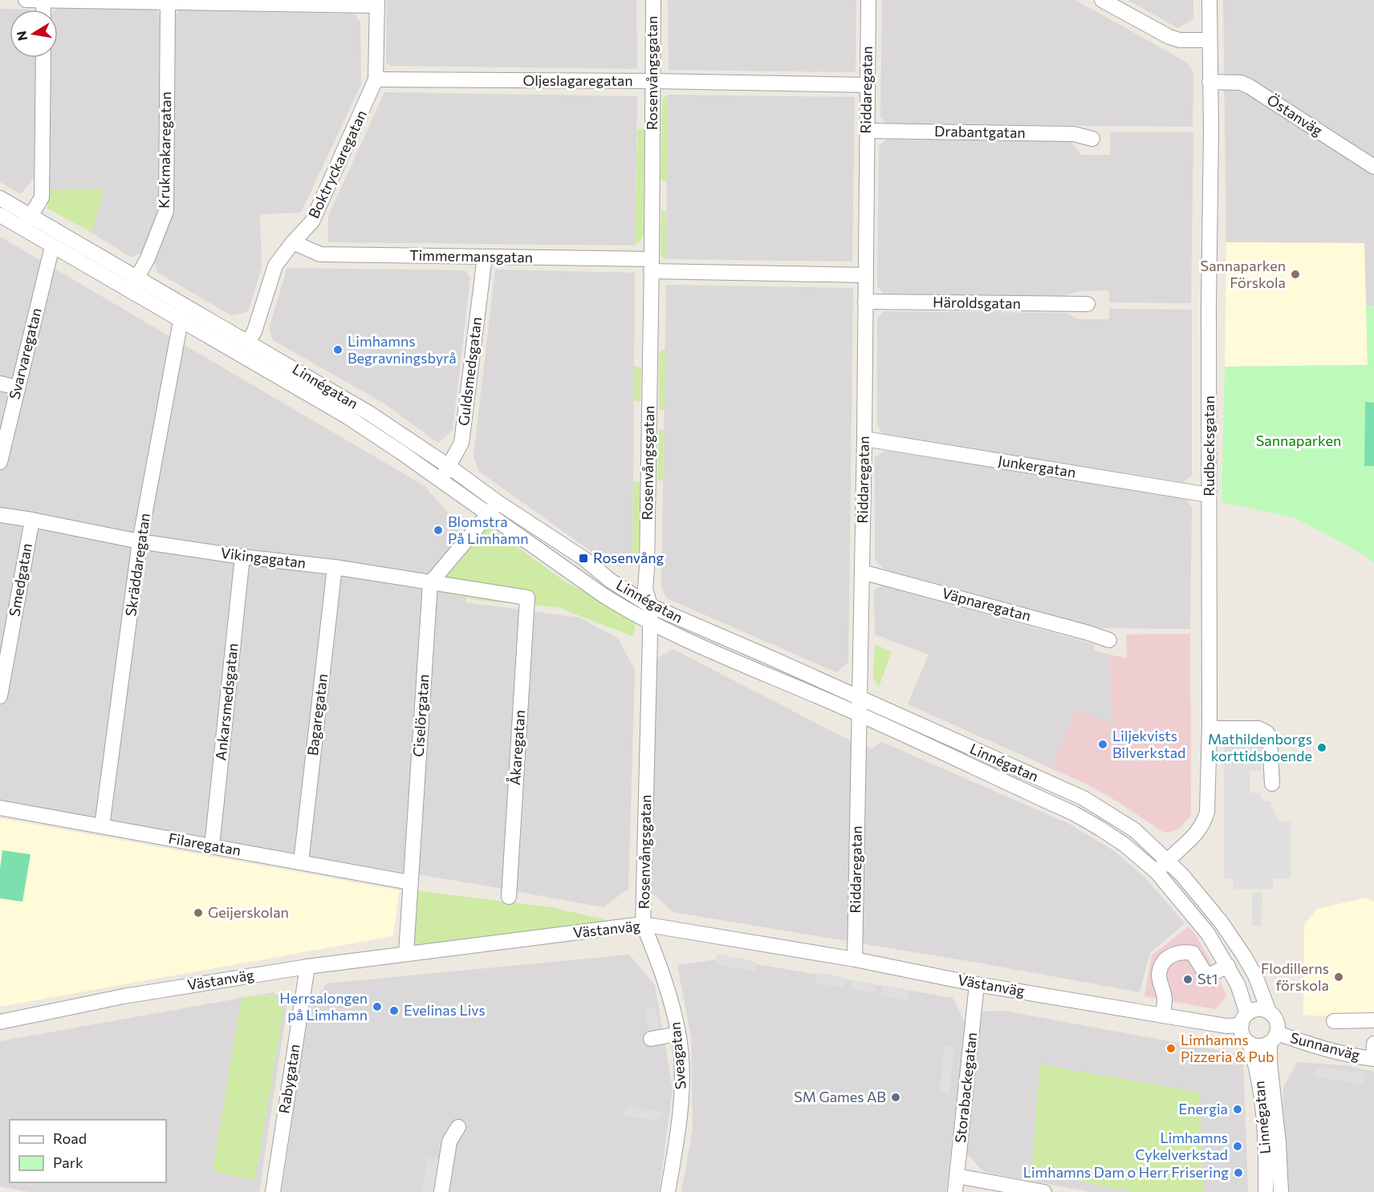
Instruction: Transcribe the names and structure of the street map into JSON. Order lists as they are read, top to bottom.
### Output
{
  "streets": {
    "street": [
      "Rosenvångsgatan",
      "Oljeslagaregatan",
      "Riddaregatan",
      "Östanväg",
      "Drabantgatan",
      "Krukmakaregatan",
      "Boktryckaregatan",
      "Timmermansgatan",
      "Häroldsgatan",
      "Svarvaregatan",
      "Guldsmedsgatan",
      "Linnégatan",
      "Rudbecksgatan",
      "Junkergatan",
      "Vikingagatan",
      "Skräddaregatan",
      "Smedgatan",
      "Väpnaregatan",
      "Ankarsmedsgatan",
      "Bagaregatan",
      "Ciselörgatan",
      "Åkaregatan",
      "Filaregatan",
      "Västanväg",
      "Sunnanväg",
      "Sveagatan",
      "Rabygatan",
      "Storabackegatan"
    ]
  },
  "crossings": [
    ["Rosenvångsgatan", "Oljeslagaregatan"],
    ["Rosenvångsgatan", "Timmermansgatan"],
    ["Rosenvångsgatan", "Linnégatan"],
    ["Rosenvångsgatan", "Västanväg"],
    ["Rosenvångsgatan", "Sveagatan"],
    ["Oljeslagaregatan", "Riddaregatan"],
    ["Oljeslagaregatan", "Boktryckaregatan"],
    ["Riddaregatan", "Drabantgatan"],
    ["Riddaregatan", "Timmermansgatan"],
    ["Riddaregatan", "Häroldsgatan"],
    ["Riddaregatan", "Linnégatan"],
    ["Riddaregatan", "Junkergatan"],
    ["Riddaregatan", "Väpnaregatan"],
    ["Riddaregatan", "Västanväg"],
    ["Östanväg", "Rudbecksgatan"],
    ["Krukmakaregatan", "Linnégatan"],
    ["Boktryckaregatan", "Timmermansgatan"],
    ["Boktryckaregatan", "Linnégatan"],
    ["Timmermansgatan", "Guldsmedsgatan"],
    ["Svarvaregatan", "Linnégatan"],
    ["Guldsmedsgatan", "Linnégatan"],
    ["Linnégatan", "Rudbecksgatan"],
    ["Linnégatan", "Skräddaregatan"],
    ["Linnégatan", "Västanväg"],
    ["Linnégatan", "Sunnanväg"],
    ["Rudbecksgatan", "Junkergatan"],
    ["Vikingagatan", "Skräddaregatan"],
    ["Vikingagatan", "Smedgatan"],
    ["Vikingagatan", "Ankarsmedsgatan"],
    ["Vikingagatan", "Bagaregatan"],
    ["Vikingagatan", "Ciselörgatan"],
    ["Vikingagatan", "Åkaregatan"],
    ["Skräddaregatan", "Filaregatan"],
    ["Ankarsmedsgatan", "Filaregatan"],
    ["Bagaregatan", "Filaregatan"],
    ["Ciselörgatan", "Filaregatan"],
    ["Ciselörgatan", "Västanväg"],
    ["Västanväg", "Sunnanväg"],
    ["Västanväg", "Sveagatan"],
    ["Västanväg", "Rabygatan"],
    ["Västanväg", "Storabackegatan"]
  ],
  "parks": ["Sannaparken"],
  "places": {
    "other": [
      "Sannaparken Förskola",
      "Limhamns Begravningsbyrå",
      "Blomstra På Limhamn",
      "Liljekvists Bilverkstad",
      "Mathildenborgs korttidsboende",
      "Geijerskolan",
      "Flodillerns förskola",
      "St1",
      "Herrsalongen på Limhamn",
      "Evelinas Livs",
      "Limhamns Pizzeria & Pub",
      "SM Games AB",
      "Energia",
      "Limhamns Cykelverkstad",
      "Limhamns Dam o Herr Frisering"
    ],
    "transit": ["Rosenvång"]
  },
  "legend": ["Road", "Park"],
  "north": "left"
}
